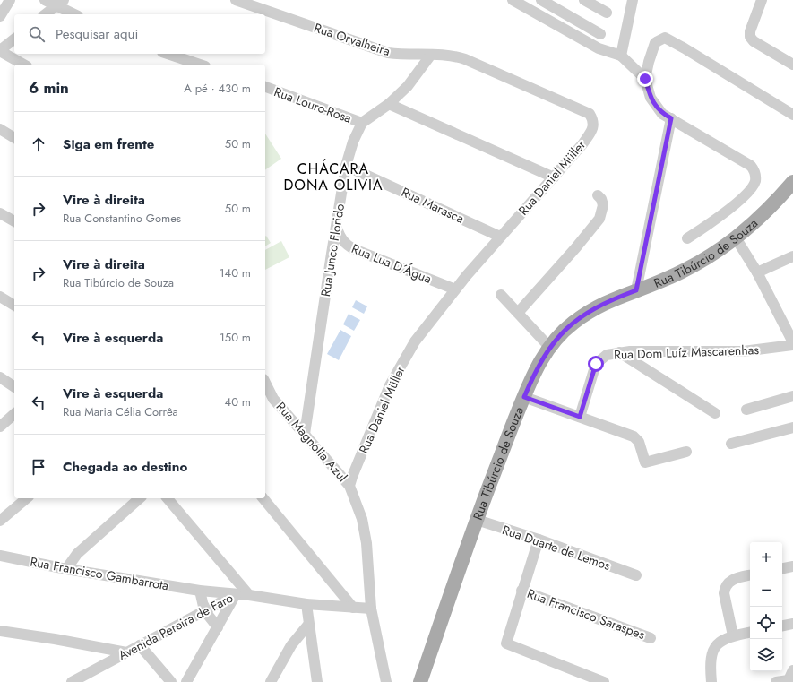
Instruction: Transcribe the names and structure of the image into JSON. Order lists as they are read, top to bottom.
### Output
{
  "streets": {
    "main road": ["Rua Tibúrcio de Souza"],
    "street": [
      "Rua Orvalheira",
      "Rua Louro-Rosa",
      "Rua Daniel Müller",
      "Rua Marasca",
      "Rua Junco Florido",
      "Rua Lua D´Água",
      "Rua Dom Luíz Mascarenhas",
      "Rua Magnólia Azul",
      "Rua Duarte de Lemos",
      "Rua Francisco Gambarrota",
      "Rua Francisco Saraspes",
      "Avenida Pereira de Faro"
    ]
  },
  "crossings": [
    ["Rua Orvalheira", "Rua Daniel Müller"],
    ["Rua Orvalheira", "Rua Junco Florido"],
    ["Rua Louro-Rosa", "Rua Junco Florido"],
    ["Rua Daniel Müller", "Rua Marasca"],
    ["Rua Daniel Müller", "Rua Lua D´Água"],
    ["Rua Daniel Müller", "Rua Magnólia Azul"],
    ["Rua Marasca", "Rua Junco Florido"],
    ["Rua Junco Florido", "Rua Lua D´Água"],
    ["Rua Junco Florido", "Rua Magnólia Azul"],
    ["Rua Tibúrcio de Souza", "Rua Duarte de Lemos"],
    ["Rua Francisco Gambarrota", "Avenida Pereira de Faro"]
  ],
  "districts": ["CHÁCARA DONA OLIVIA"],
  "page": {
    "search": "Pesquisar aqui",
    "heading": ["6 min", "A pé · 430 m"],
    "list": [
      ["Siga em frente", "50 m"],
      ["Vire à direita", "Rua Constantino Gomes", "50 m"],
      ["Vire à direita", "Rua Tibúrcio de Souza", "140 m"],
      ["Vire à esquerda", "150 m"],
      ["Vire à esquerda", "Rua Maria Célia Corrêa", "40 m"],
      "Chegada ao destino"
    ],
    "map_buttons": ["+", "−"]
  }
}
